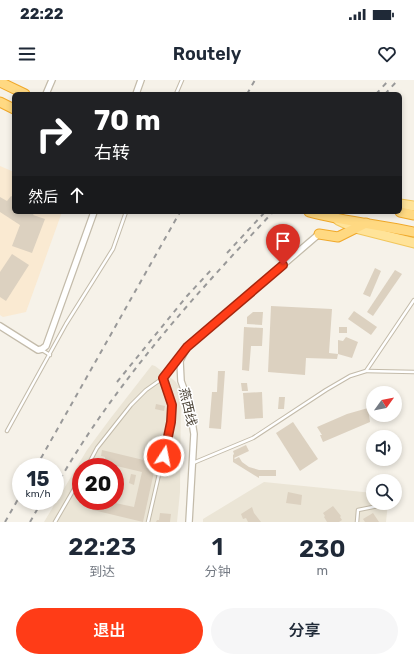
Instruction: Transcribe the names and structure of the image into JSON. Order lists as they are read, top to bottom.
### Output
{
  "streets": {
    "street": ["燕西线"]
  },
  "north": "top right",
  "page": {
    "status": "22:22",
    "header": "Routely",
    "turn": ["70 m", "右转"],
    "then": "然后",
    "speed": "15 km/h",
    "limit": "20",
    "eta": [
      "22:23",
      "到达",
      "1",
      "分钟",
      "230",
      "m"
    ],
    "buttons": ["退出", "分享"]
  }
}
